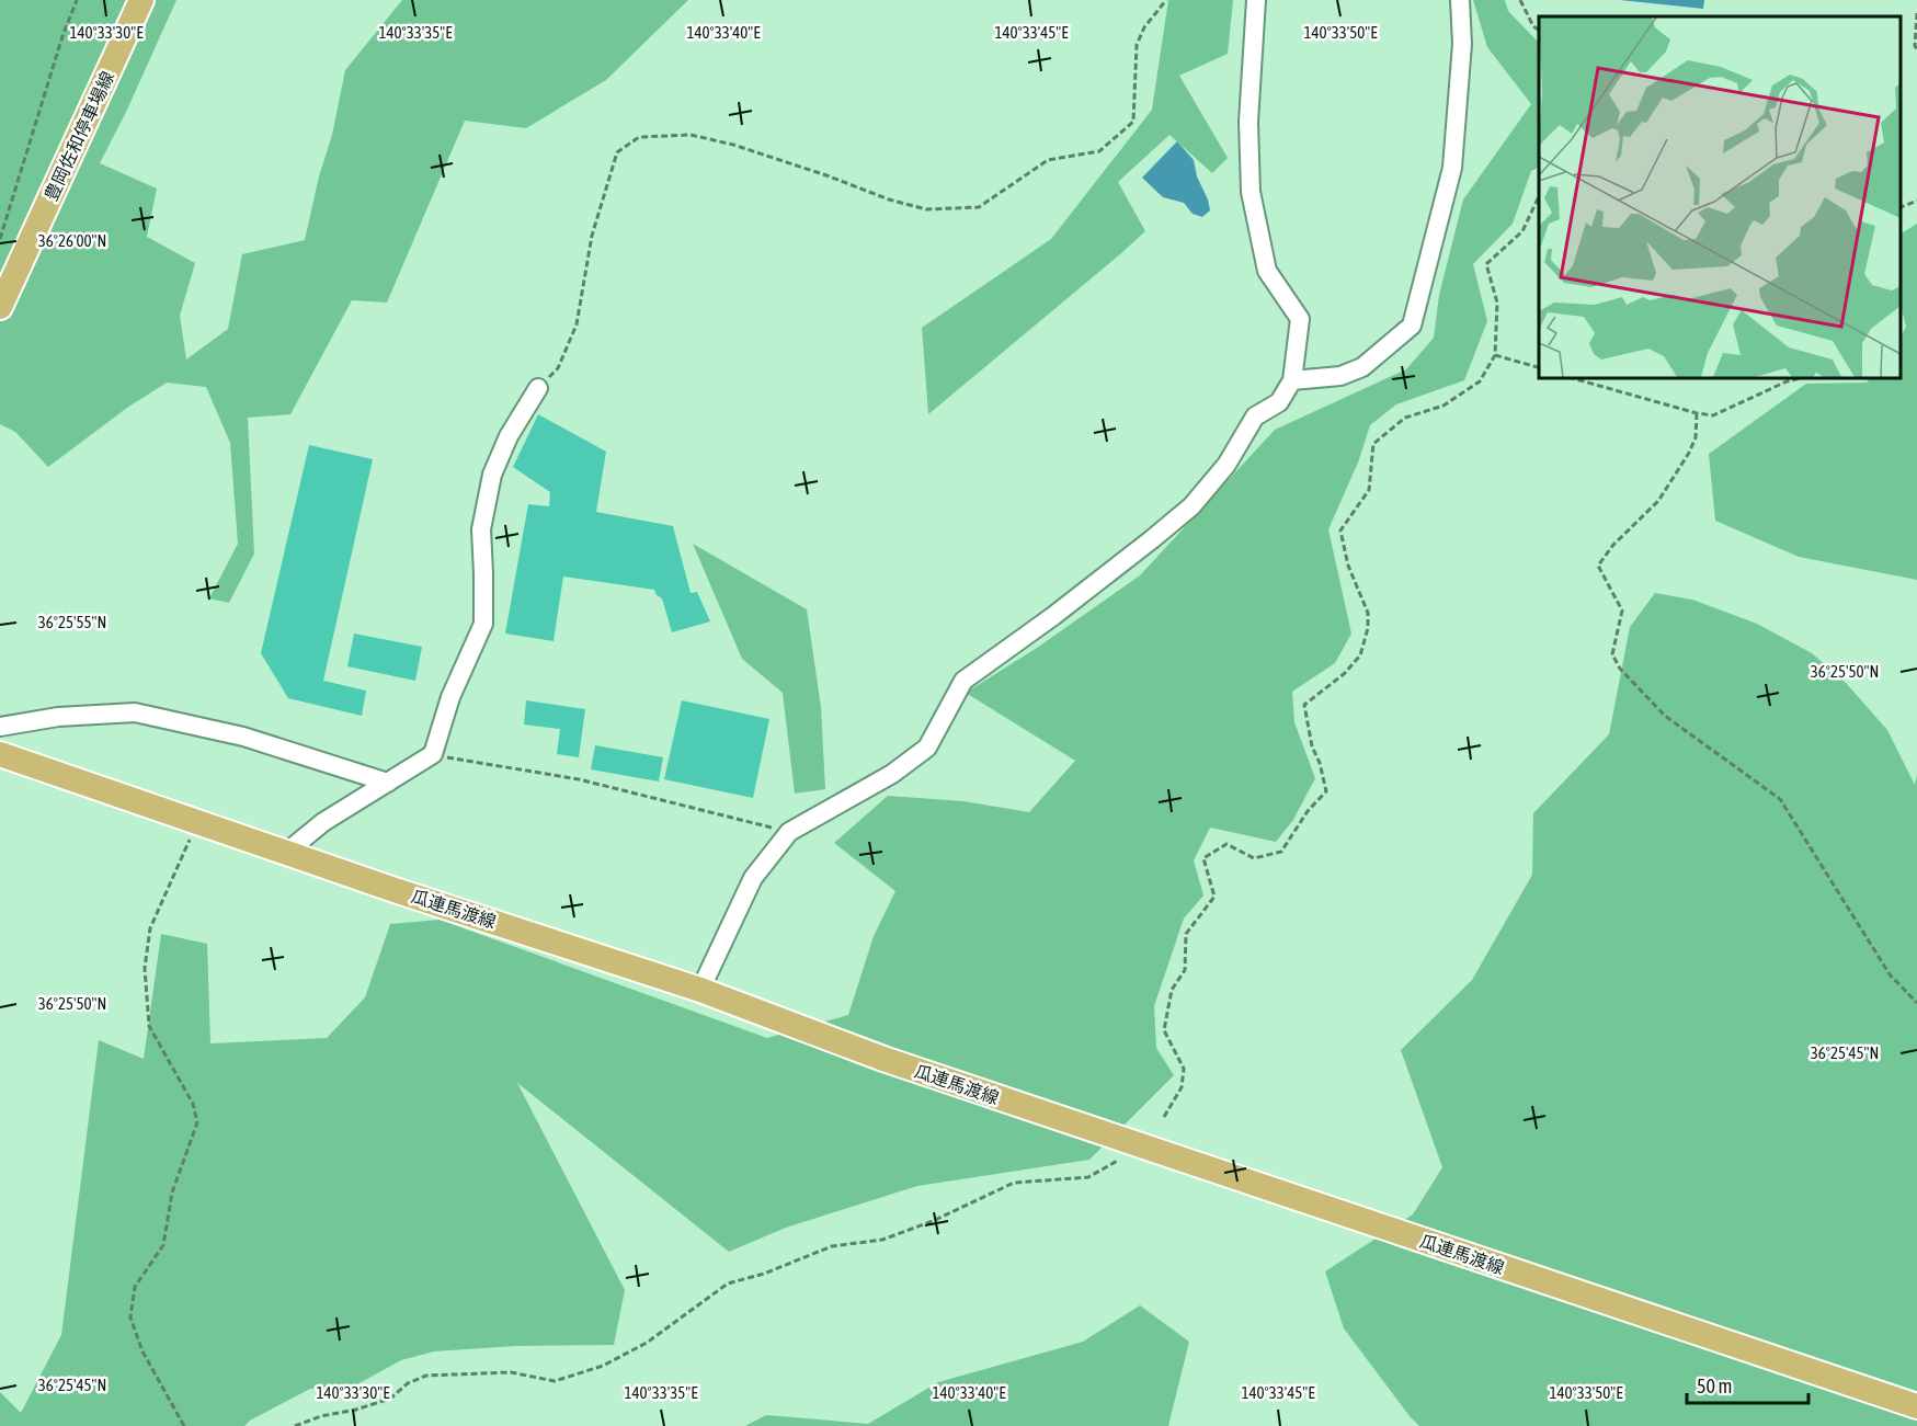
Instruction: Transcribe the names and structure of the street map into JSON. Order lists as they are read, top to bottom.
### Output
{
  "streets": {
    "main road": ["豊岡佐和停車場線", "瓜連馬渡線"]
  },
  "scale_bar": "50 m",
  "coordinates": [
    "140°33'30\"E",
    "140°33'35\"E",
    "140°33'40\"E",
    "140°33'45\"E",
    "140°33'50\"E",
    "36°26'00\"N",
    "36°25'55\"N",
    "36°25'50\"N",
    "36°25'45\"N"
  ]
}
